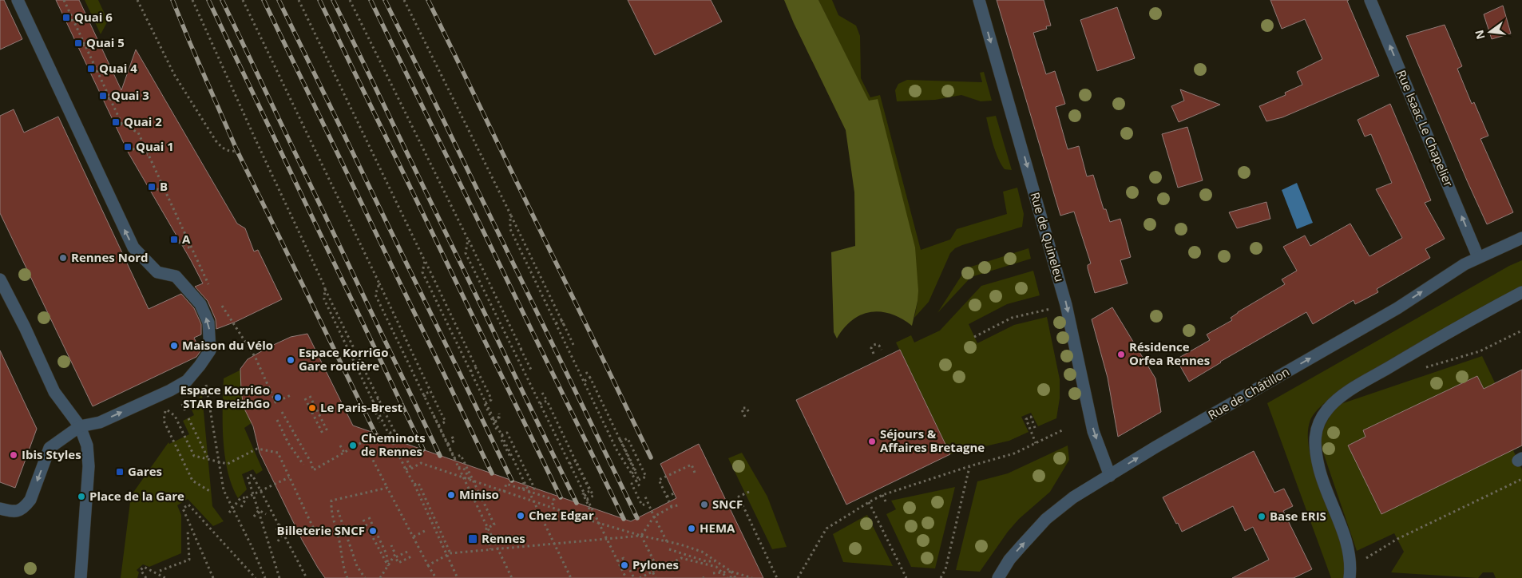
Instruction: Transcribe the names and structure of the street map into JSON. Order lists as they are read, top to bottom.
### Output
{
  "streets": {
    "street": ["Rue Isaac Le Chapelier", "Rue de Quineleu", "Rue de Châtillon"]
  },
  "crossings": [
    ["Rue Isaac Le Chapelier", "Rue de Châtillon"],
    ["Rue de Quineleu", "Rue de Châtillon"]
  ],
  "one_way": ["Rue Isaac Le Chapelier", "Rue de Quineleu", "Rue de Châtillon"],
  "places": {
    "transit": [
      "Quai 6",
      "Quai 5",
      "Quai 4",
      "Quai 3",
      "Quai 2",
      "Quai 1",
      "B",
      "A",
      "Gares",
      "Rennes"
    ],
    "other": [
      "Rennes Nord",
      "Maison du Vélo",
      "Résidence Orfea Rennes",
      "Espace KorriGo Gare routière",
      "Espace KorriGo STAR BreizhGo",
      "Le Paris-Brest",
      "Séjours & Affaires Bretagne",
      "Cheminots de Rennes",
      "Ibis Styles",
      "Miniso",
      "Place de la Gare",
      "SNCF",
      "Chez Edgar",
      "Base ERIS",
      "HEMA",
      "Billeterie SNCF",
      "Pylones"
    ]
  },
  "north": "left"
}
